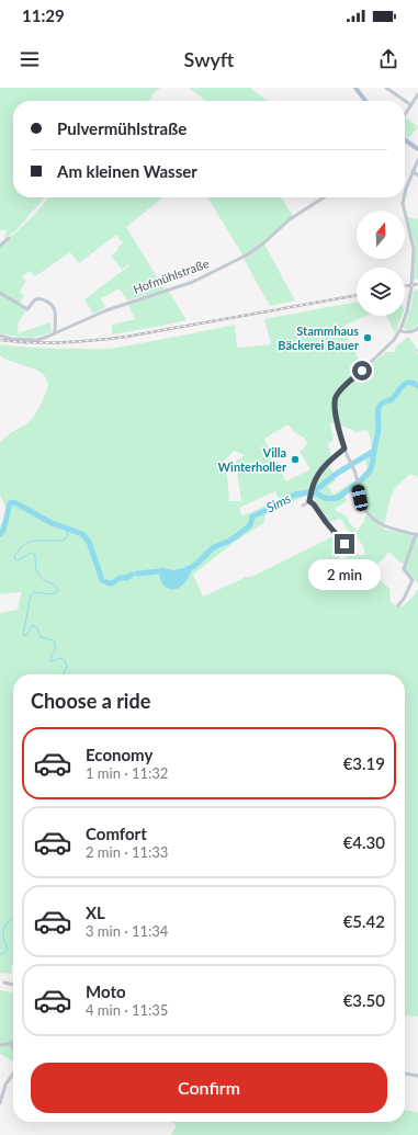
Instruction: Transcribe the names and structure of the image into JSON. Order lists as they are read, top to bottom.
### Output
{
  "streets": {
    "street": ["Hofmühlstraße"]
  },
  "water": ["Sims"],
  "places": ["Stammhaus Bäckerei Bauer", "Villa Winterholler"],
  "north": "top",
  "page": {
    "status": "11:29",
    "header": "Swyft",
    "banner": ["Pulvermühlstraße", "Am kleinen Wasser"],
    "bubble": "2 min",
    "heading": "Choose a ride",
    "list": [
      {
        "name": "Economy",
        "note": "1 min · 11:32",
        "value": "€3.19"
      },
      {
        "name": "Comfort",
        "note": "2 min · 11:33",
        "value": "€4.30"
      },
      {
        "name": "XL",
        "note": "3 min · 11:34",
        "value": "€5.42"
      },
      {
        "name": "Moto",
        "note": "4 min · 11:35",
        "value": "€3.50"
      }
    ],
    "buttons": "Confirm"
  }
}
